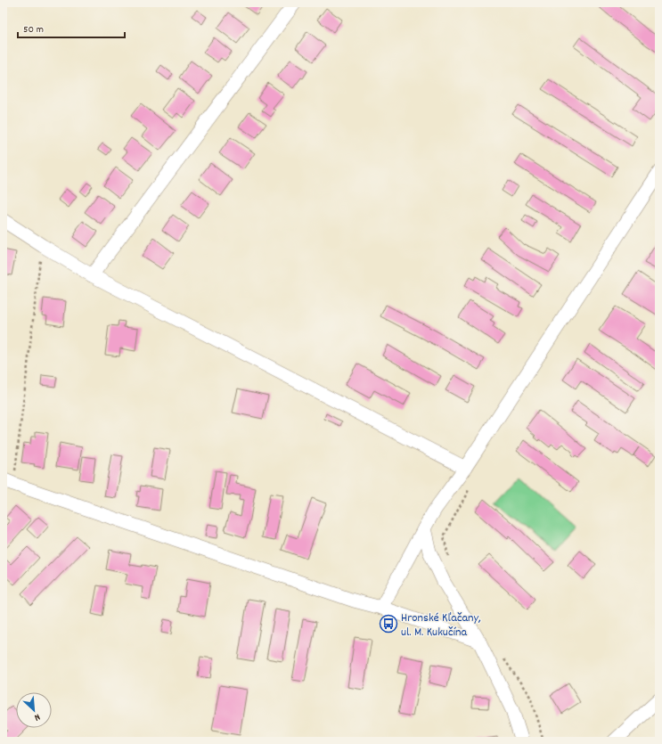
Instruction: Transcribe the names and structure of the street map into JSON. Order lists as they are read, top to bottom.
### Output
{
  "places": {
    "bus stop": ["Hronské Kľačany, ul. M. Kukučína"]
  },
  "scale_bar": "50 m",
  "north": "bottom right"
}
